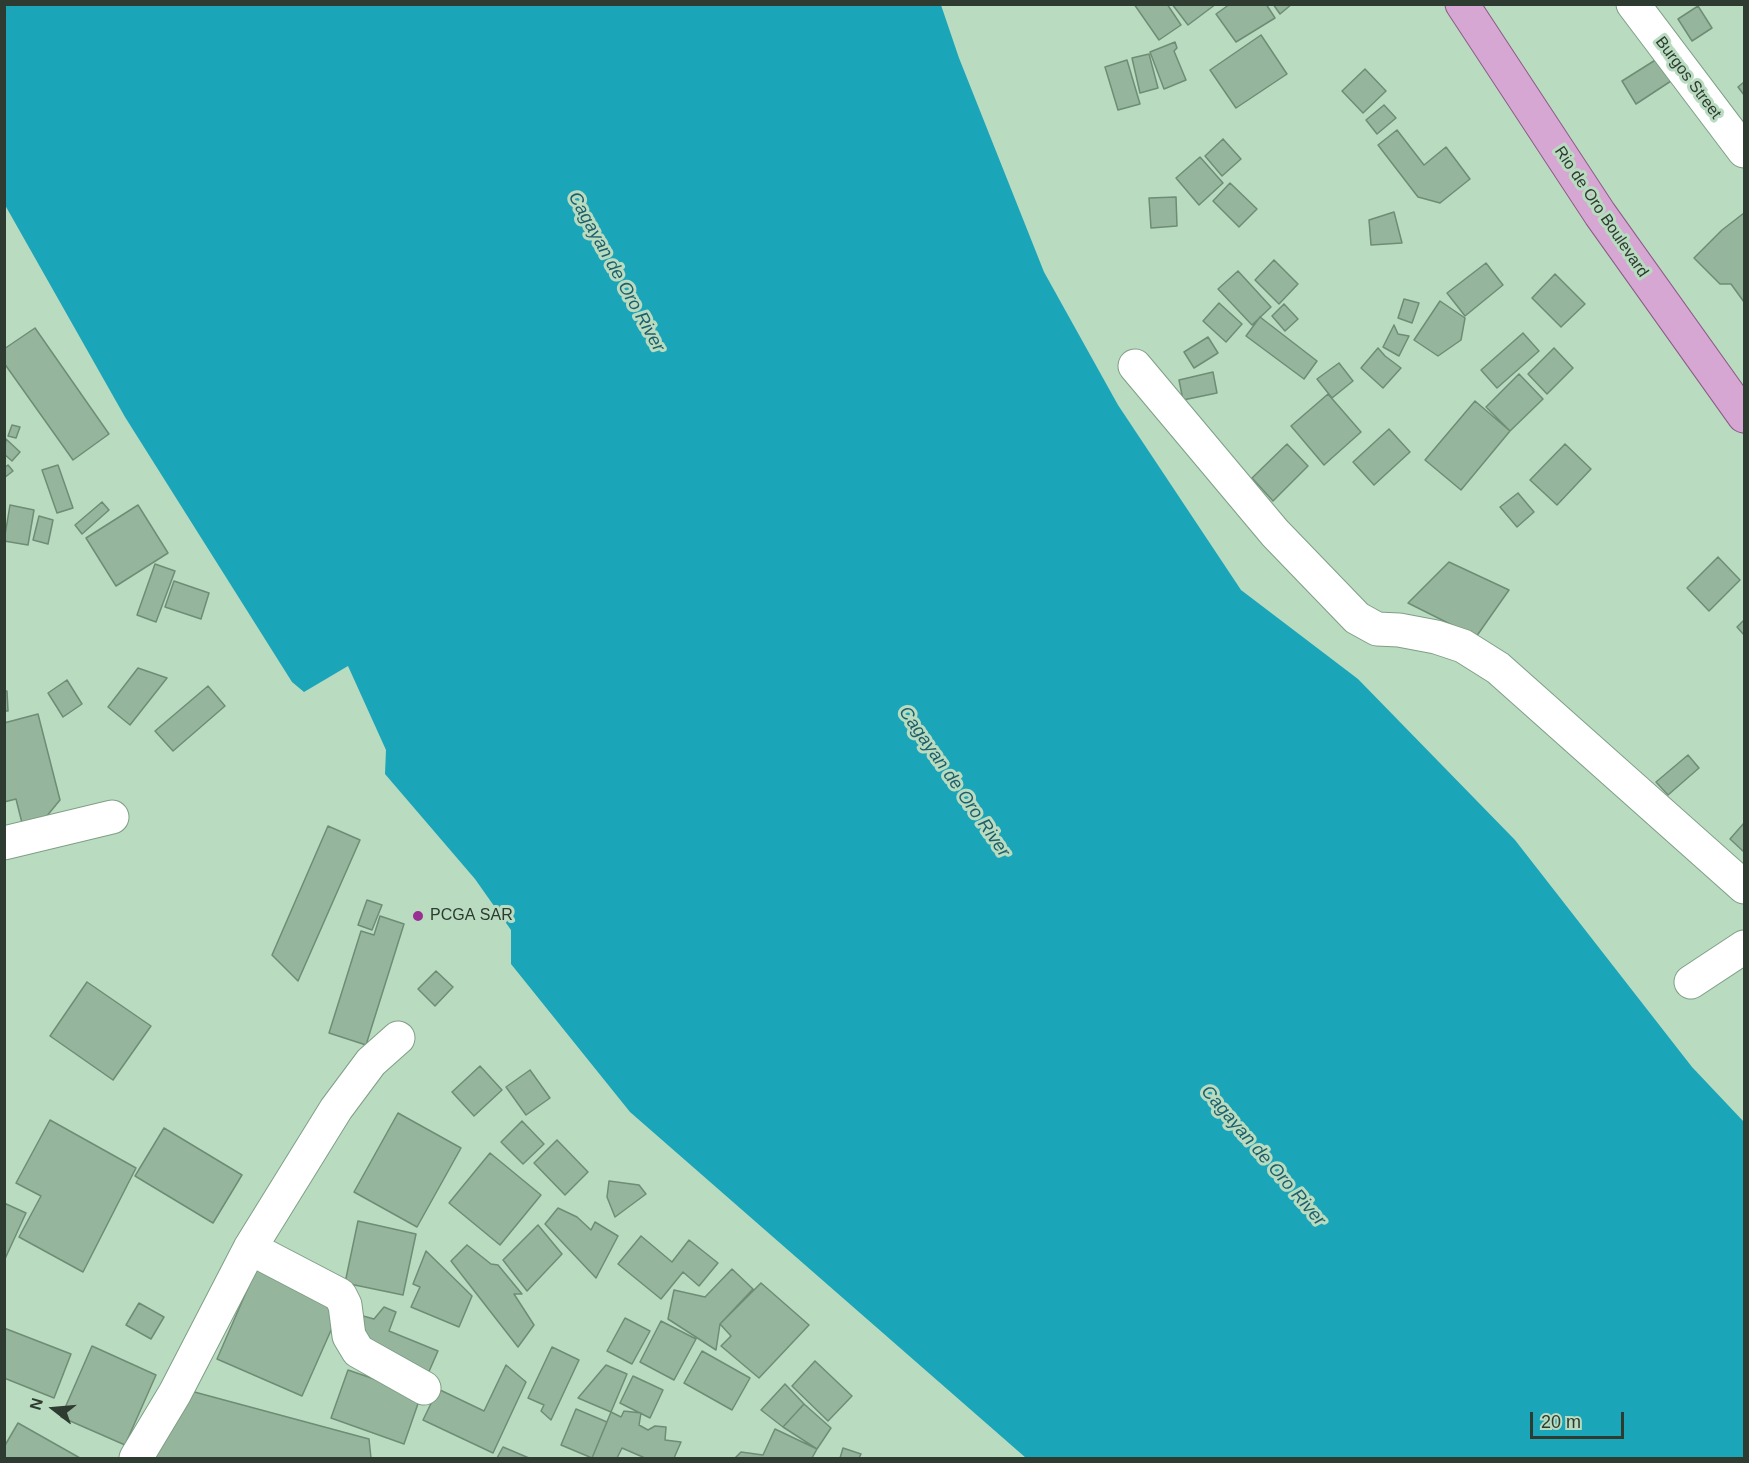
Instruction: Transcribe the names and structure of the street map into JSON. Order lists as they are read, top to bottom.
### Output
{
  "streets": {
    "main road": ["Rio de Oro Boulevard"],
    "street": ["Burgos Street"]
  },
  "water": ["Cagayan de Oro River"],
  "places": ["PCGA SAR"],
  "scale_bar": "20 m",
  "north": "left"
}
